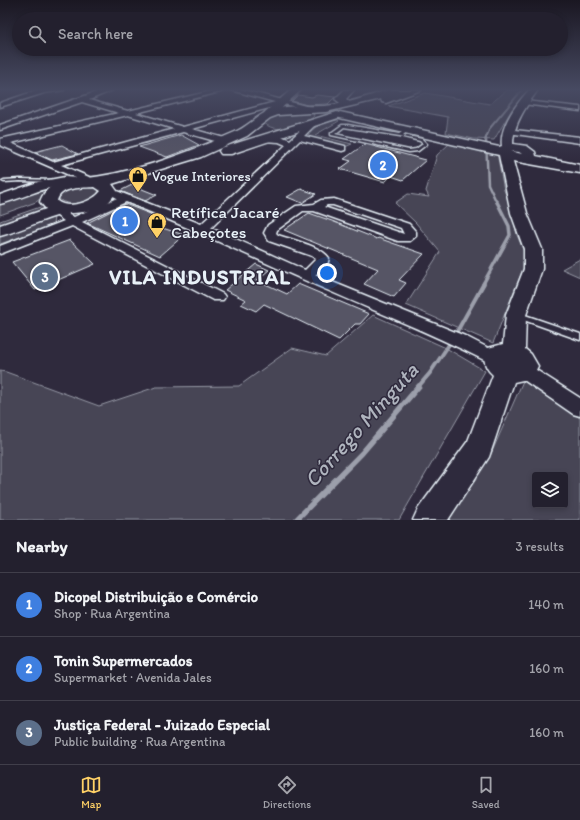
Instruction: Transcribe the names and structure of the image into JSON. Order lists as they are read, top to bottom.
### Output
{
  "districts": ["VILA INDUSTRIAL"],
  "water": ["Córrego Minguta"],
  "places": {
    "shop": ["Vogue Interiores", "Retífica Jacaré Cabeçotes"]
  },
  "page": {
    "search": "Search here",
    "pins": ["2", "1", "3"],
    "heading": ["Nearby", "3 results"],
    "list": [
      {
        "mark": "1",
        "name": "Dicopel Distribuição e Comércio",
        "note": "Shop · Rua Argentina",
        "value": "140 m"
      },
      {
        "mark": "2",
        "name": "Tonin Supermercados",
        "note": "Supermarket · Avenida Jales",
        "value": "160 m"
      },
      {
        "mark": "3",
        "name": "Justiça Federal - Juizado Especial",
        "note": "Public building · Rua Argentina",
        "value": "160 m"
      }
    ],
    "nav": ["Map", "Directions", "Saved"]
  }
}
